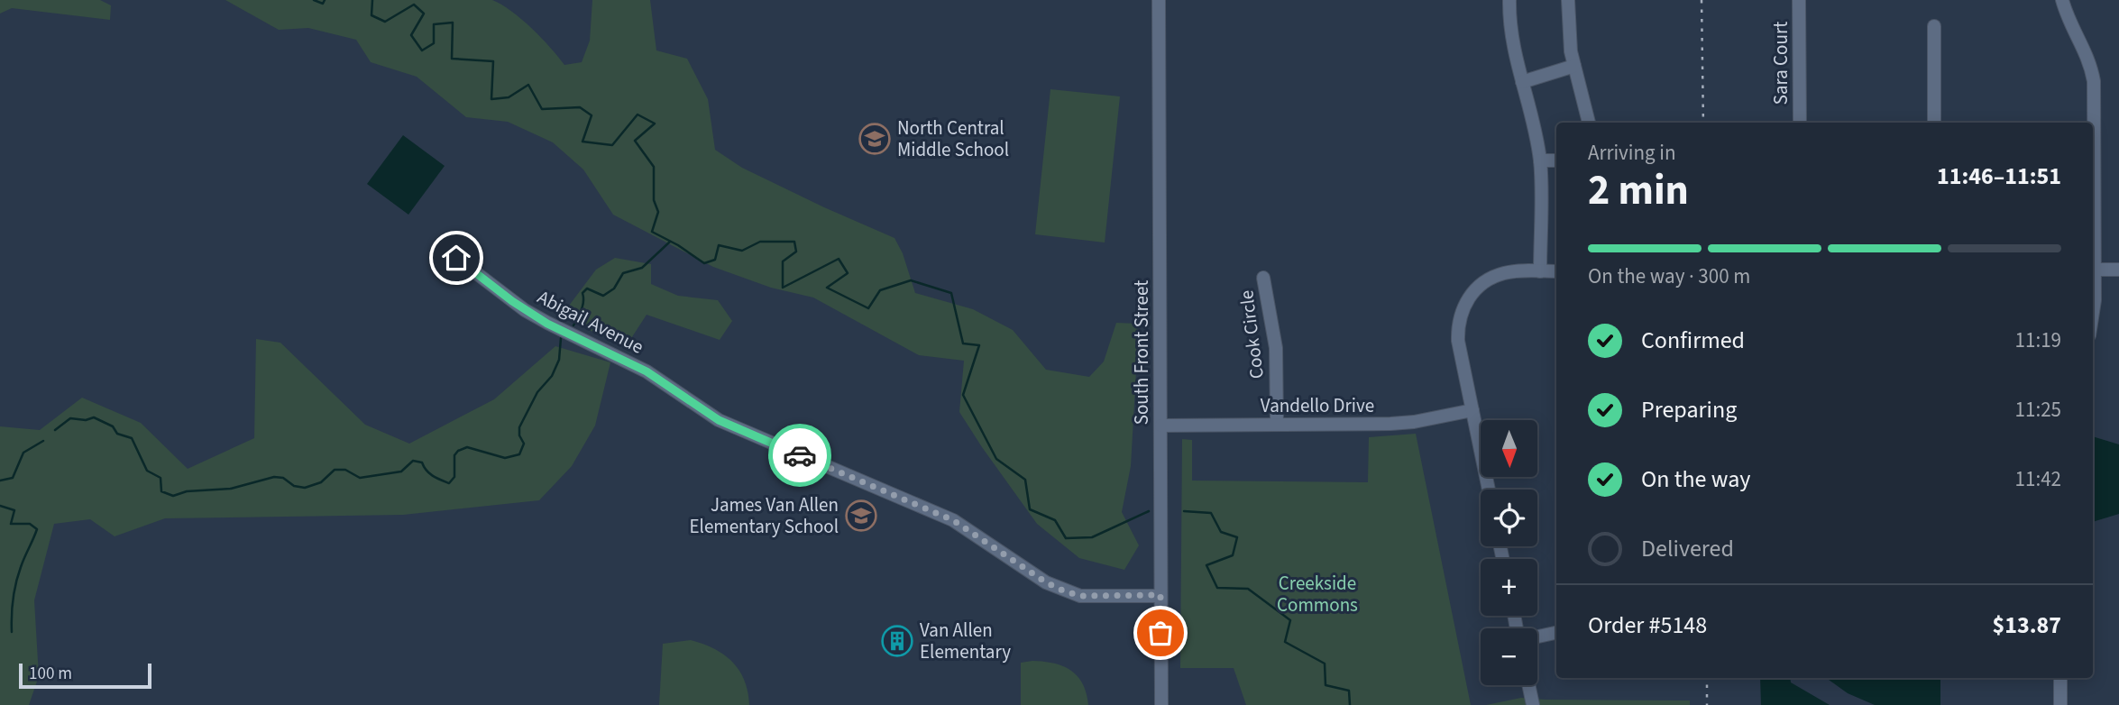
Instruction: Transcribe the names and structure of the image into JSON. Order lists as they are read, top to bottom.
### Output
{
  "streets": {
    "street": [
      "Sara Court",
      "Abigail Avenue",
      "Cook Circle",
      "South Front Street",
      "Vandello Drive"
    ]
  },
  "crossings": [
    ["Abigail Avenue", "South Front Street"],
    ["Cook Circle", "Vandello Drive"],
    ["South Front Street", "Vandello Drive"]
  ],
  "parks": ["Creekside Commons"],
  "places": {
    "school or university": ["North Central Middle School", "James Van Allen Elementary School"],
    "building": ["Van Allen Elementary"]
  },
  "scale_bar": "100 m",
  "north": "bottom",
  "page": {
    "heading": ["2 min", "Arriving in", "11:46–11:51"],
    "panel": ["Order #5148", "$13.87"],
    "bar": "On the way · 300 m",
    "list": [
      ["Confirmed", "11:19"],
      ["Preparing", "11:25"],
      ["On the way", "11:42"],
      "Delivered"
    ],
    "map_buttons": ["+", "−"],
    "scale": "100 m"
  }
}
